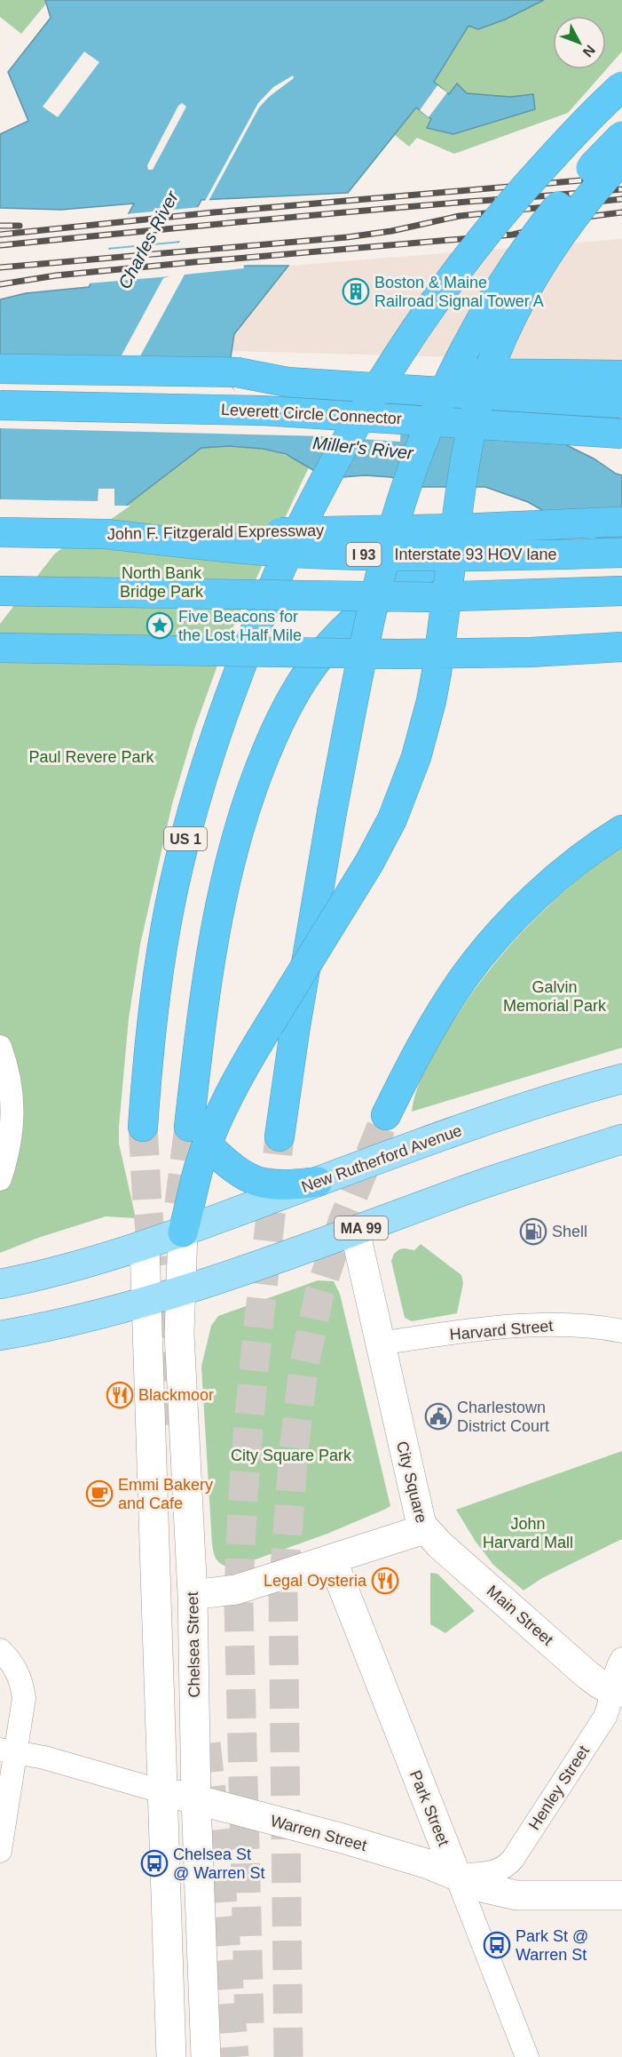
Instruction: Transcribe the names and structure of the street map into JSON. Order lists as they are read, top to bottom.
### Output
{
  "streets": {
    "highway": [
      "Leverett Circle Connector",
      "John F. Fitzgerald Expressway",
      "I 93",
      "Interstate 93 HOV lane",
      "US 1"
    ],
    "main road": [
      "New Rutherford Avenue",
      "MA 99",
      "City Square",
      "Main Street",
      "Chelsea Street",
      "Park Street",
      "Warren Street"
    ],
    "street": ["Harvard Street", "Henley Street"]
  },
  "crossings": [
    ["John F. Fitzgerald Expressway", "Interstate 93 HOV lane"],
    ["New Rutherford Avenue", "Chelsea Street"],
    ["MA 99", "City Square"],
    ["MA 99", "Chelsea Street"],
    ["Harvard Street", "City Square"],
    ["City Square", "Main Street"],
    ["City Square", "Chelsea Street"],
    ["City Square", "Park Street"],
    ["Main Street", "Henley Street"],
    ["Chelsea Street", "Warren Street"],
    ["Henley Street", "Park Street"],
    ["Henley Street", "Warren Street"],
    ["Park Street", "Warren Street"]
  ],
  "water": ["Charles River", "Miller's River"],
  "parks": [
    "North Bank Bridge Park",
    "Paul Revere Park",
    "Galvin Memorial Park",
    "City Square Park",
    "John Harvard Mall"
  ],
  "places": {
    "building": ["Boston & Maine Railroad Signal Tower A"],
    "place": ["Five Beacons for the Lost Half Mile"],
    "fuel station": ["Shell"],
    "restaurant": ["Blackmoor", "Legal Oysteria"],
    "public building": ["Charlestown District Court"],
    "cafe": ["Emmi Bakery and Cafe"],
    "bus stop": ["Chelsea St @ Warren St", "Park St @ Warren St"]
  },
  "north": "bottom right"
}
